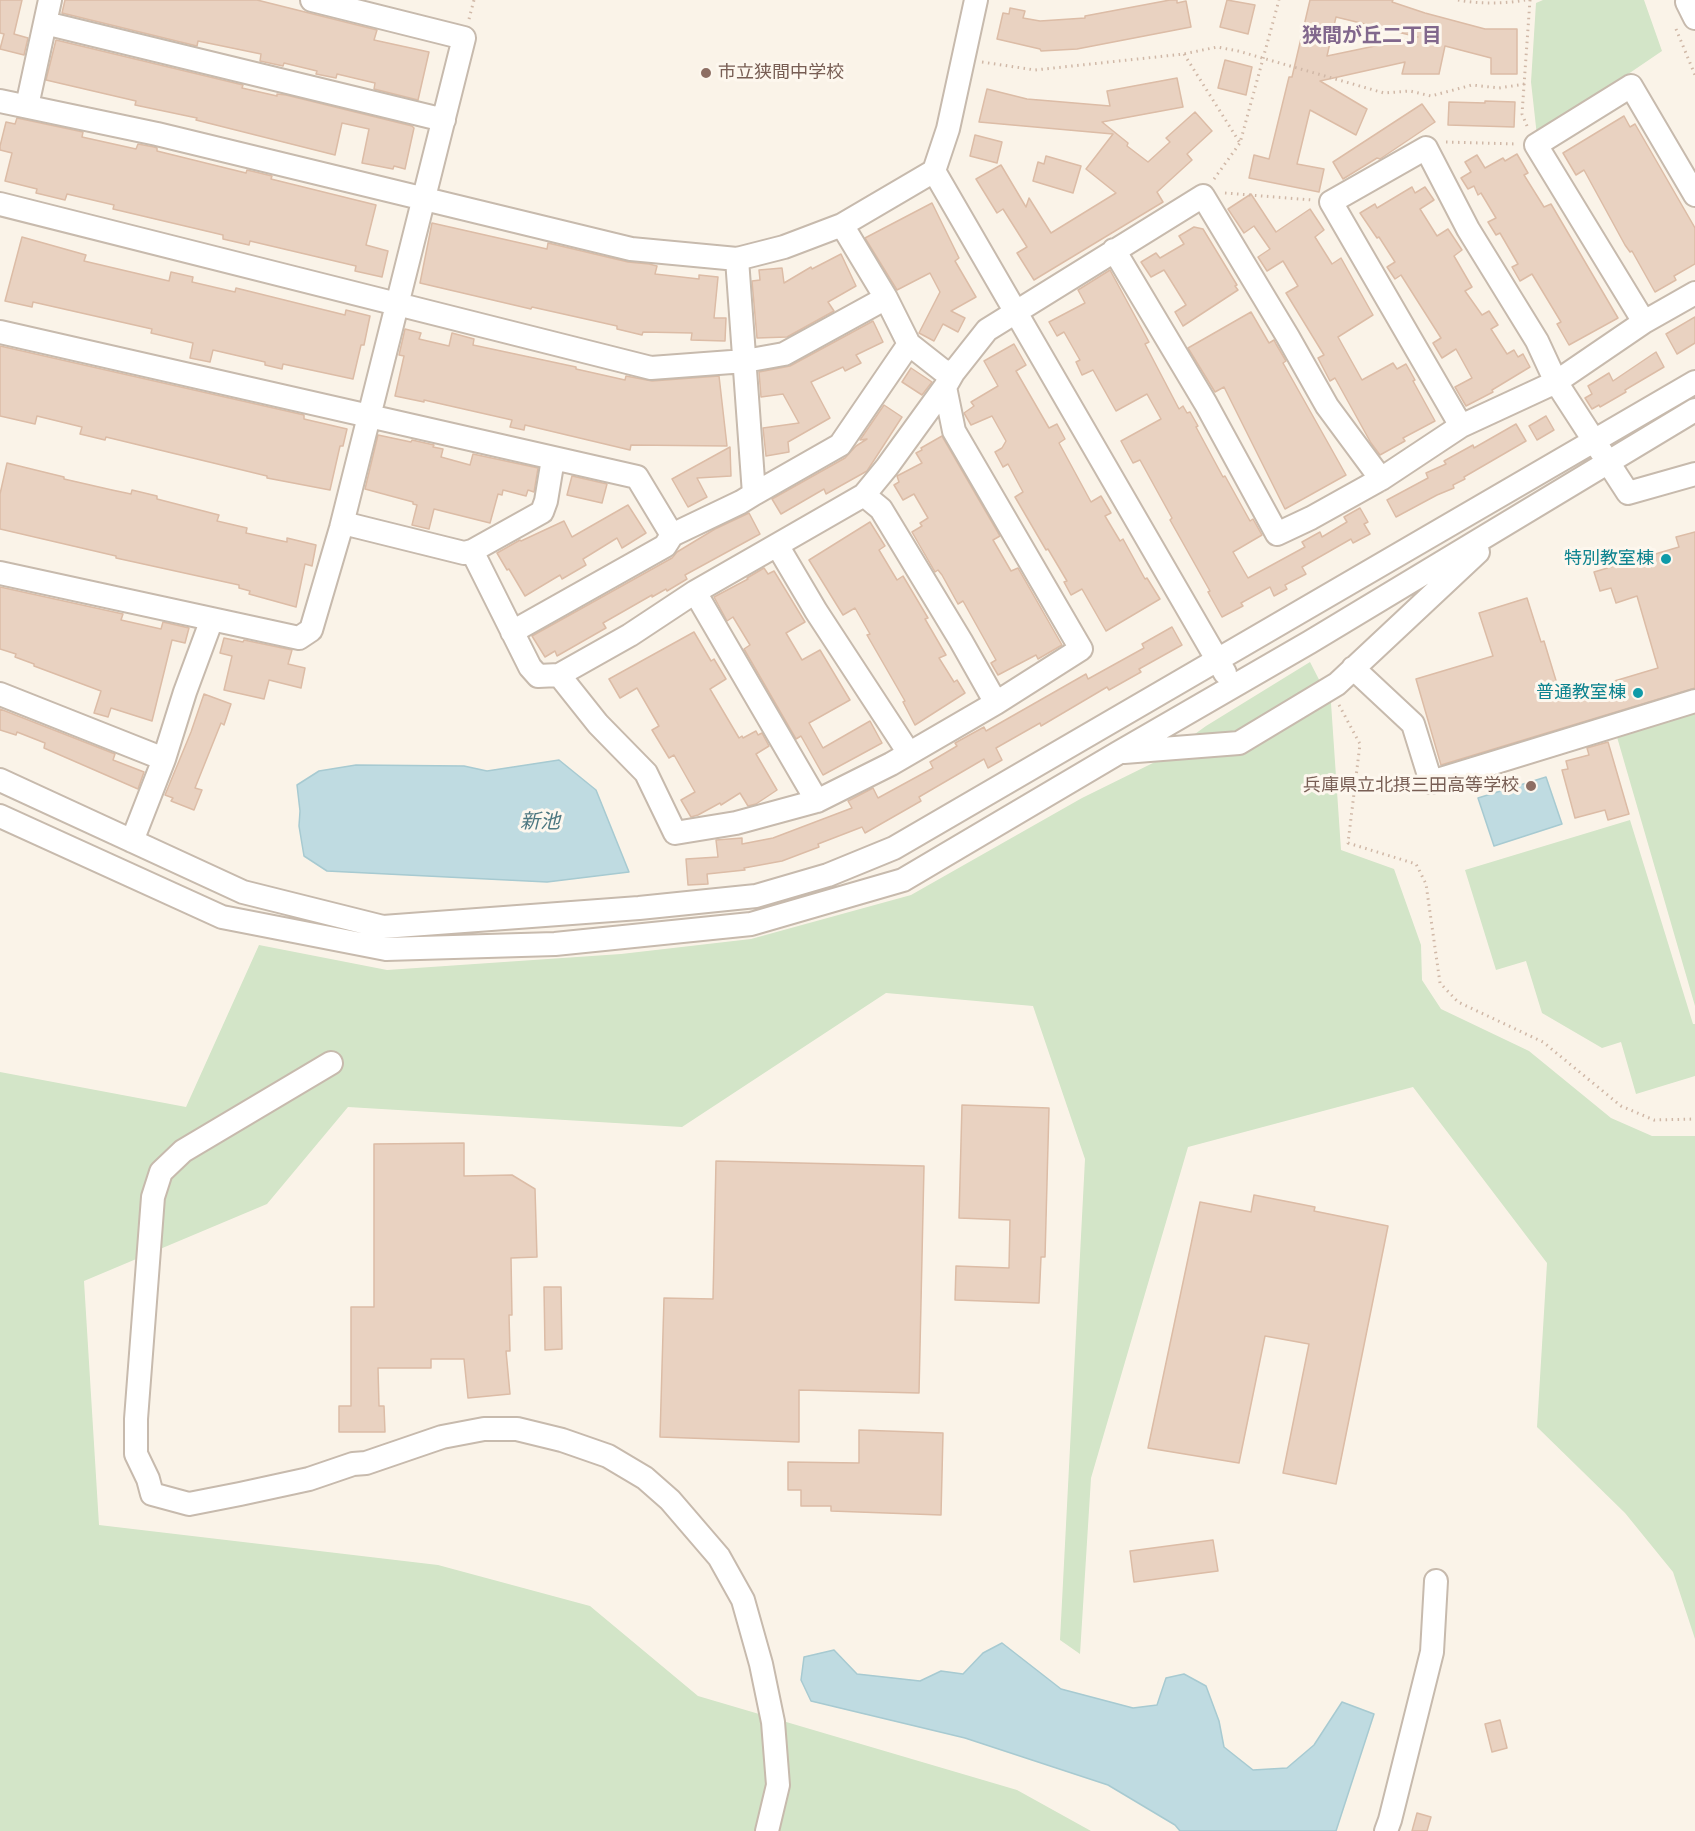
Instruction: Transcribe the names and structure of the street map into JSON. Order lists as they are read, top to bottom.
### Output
{
  "districts": ["狭間が丘二丁目"],
  "water": ["新池"],
  "places": [
    "市立狭間中学校",
    "特別教室棟",
    "普通教室棟",
    "兵庫県立北摂三田高等学校"
  ]
}
